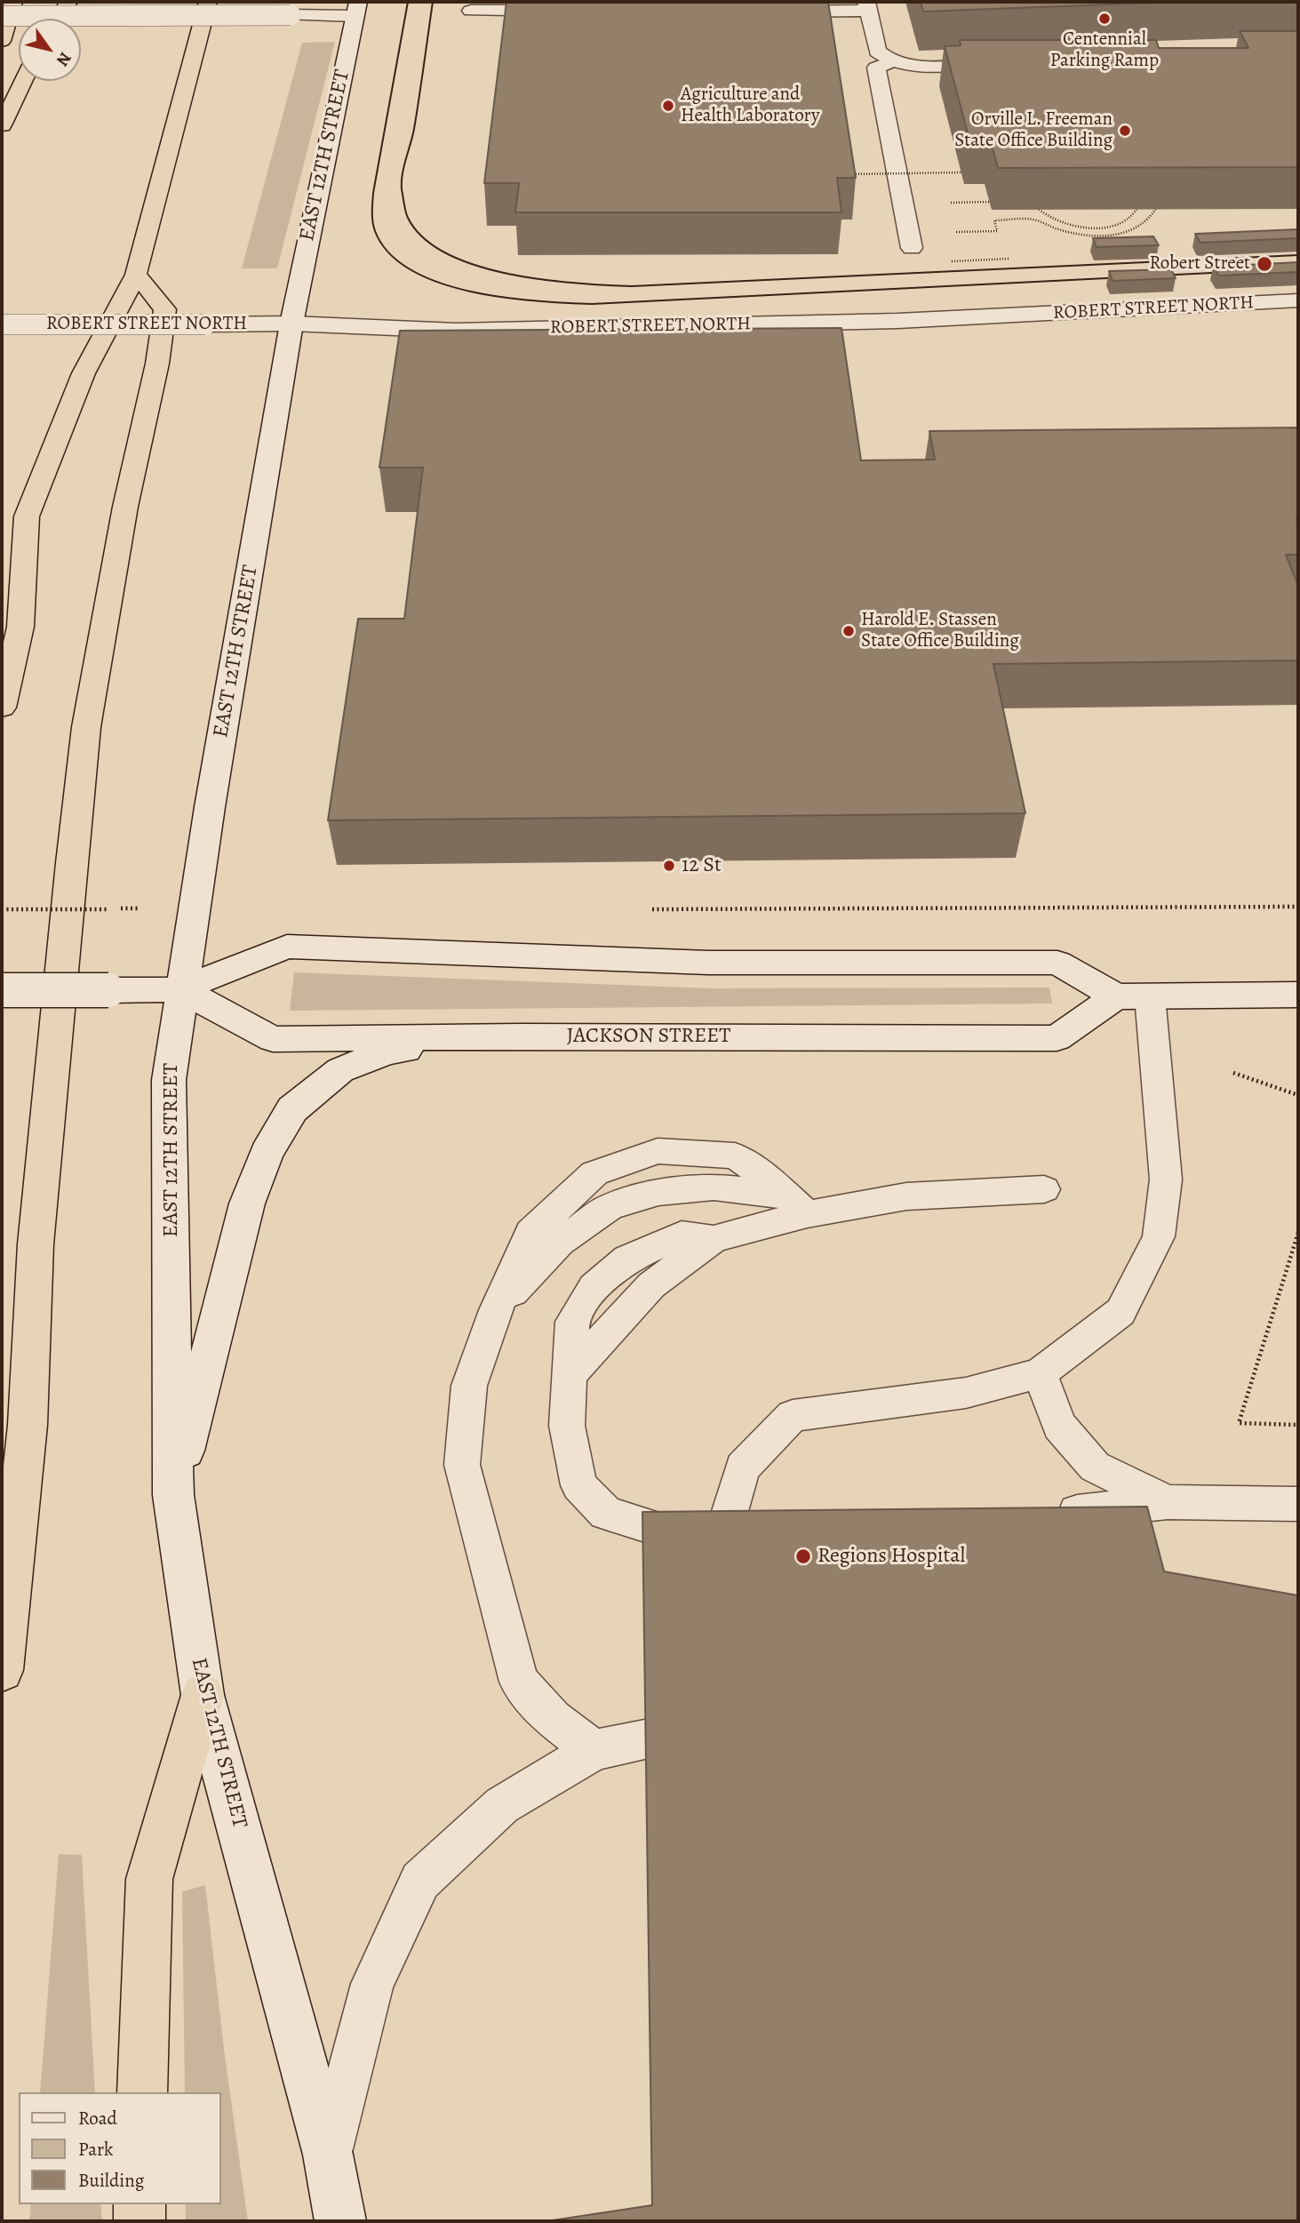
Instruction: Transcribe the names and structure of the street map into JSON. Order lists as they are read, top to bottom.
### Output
{
  "streets": {
    "main road": ["EAST 12TH STREET", "ROBERT STREET NORTH", "JACKSON STREET"]
  },
  "crossings": [
    ["EAST 12TH STREET", "ROBERT STREET NORTH"],
    ["EAST 12TH STREET", "JACKSON STREET"]
  ],
  "places": [
    "Centennial Parking Ramp",
    "Agriculture and Health Laboratory",
    "Orville L. Freeman State Office Building",
    "Robert Street",
    "Harold E. Stassen State Office Building",
    "12 St",
    "Regions Hospital"
  ],
  "legend": ["Road", "Park", "Building"],
  "north": "bottom right"
}
